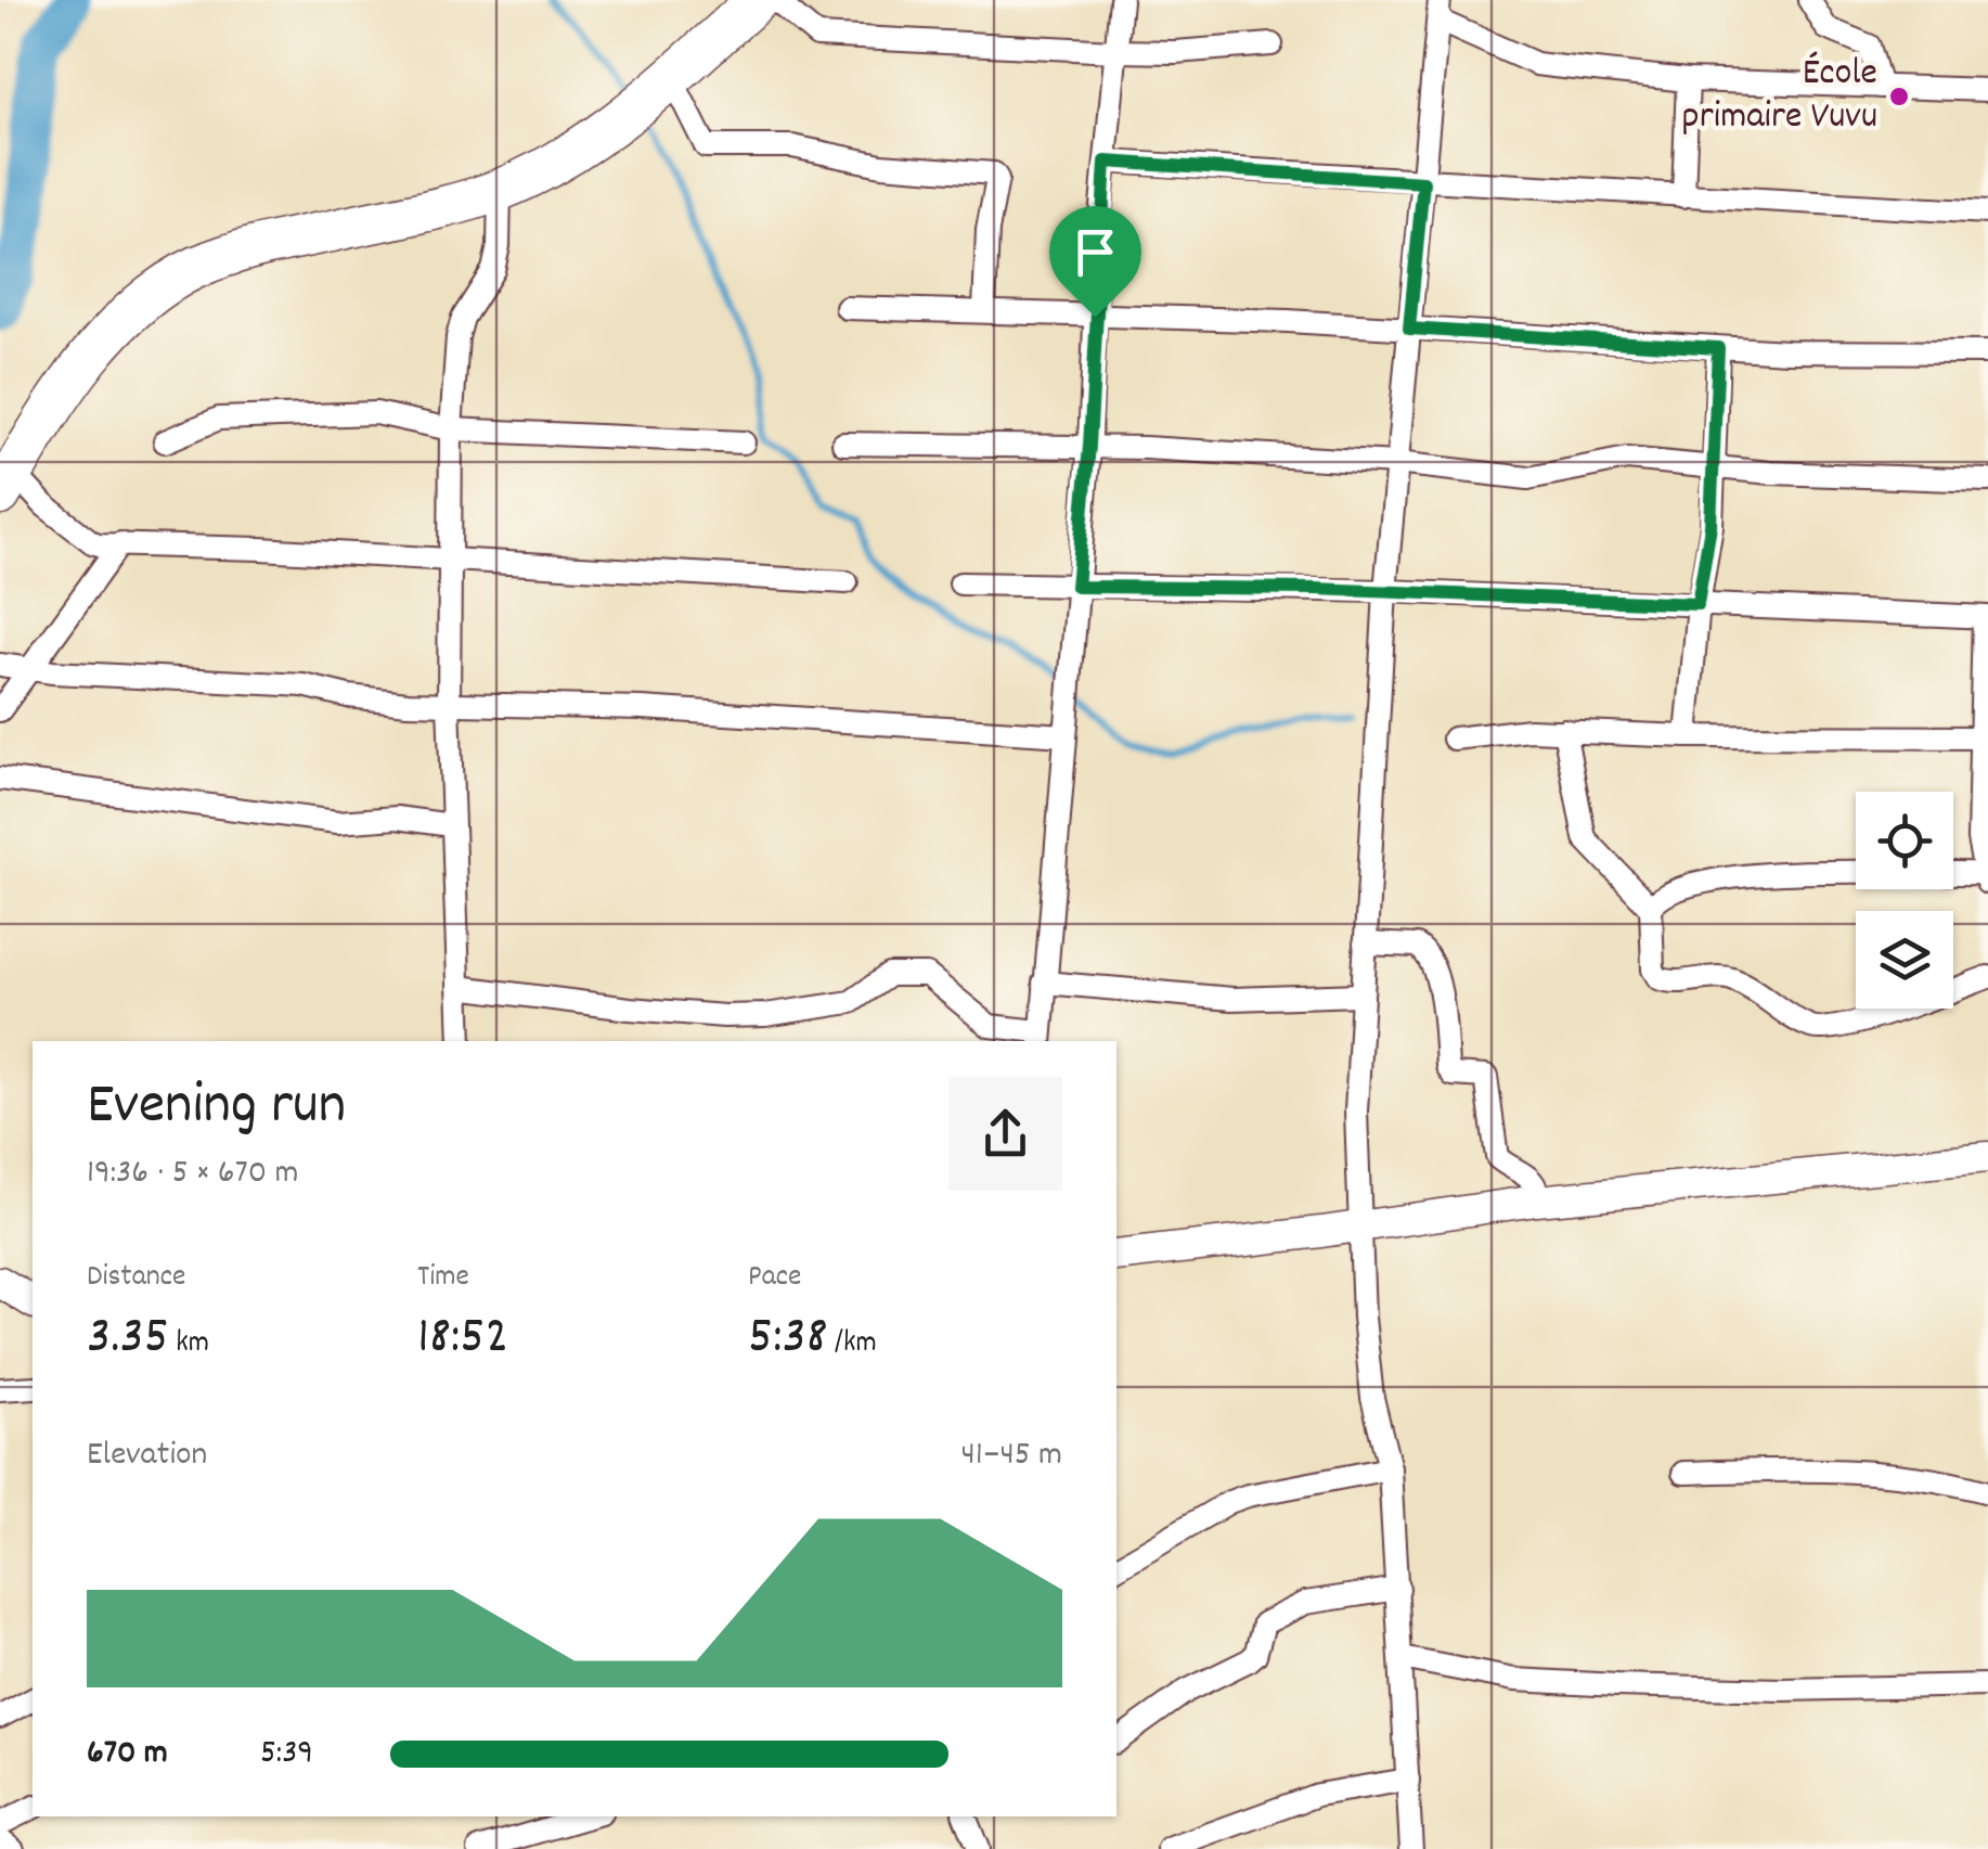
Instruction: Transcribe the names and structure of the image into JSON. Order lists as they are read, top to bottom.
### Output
{
  "places": ["École primaire Vuvu"],
  "page": {
    "heading": ["Evening run", "19:36 · 5 × 670 m"],
    "stats": [
      ["Distance", "3.35 km"],
      ["Time", "18:52"],
      ["Pace", "5:38 /km"]
    ],
    "chart": ["Elevation", "41–45 m"],
    "list": [
      {
        "name": "670 m",
        "note": "5:39"
      }
    ]
  }
}
